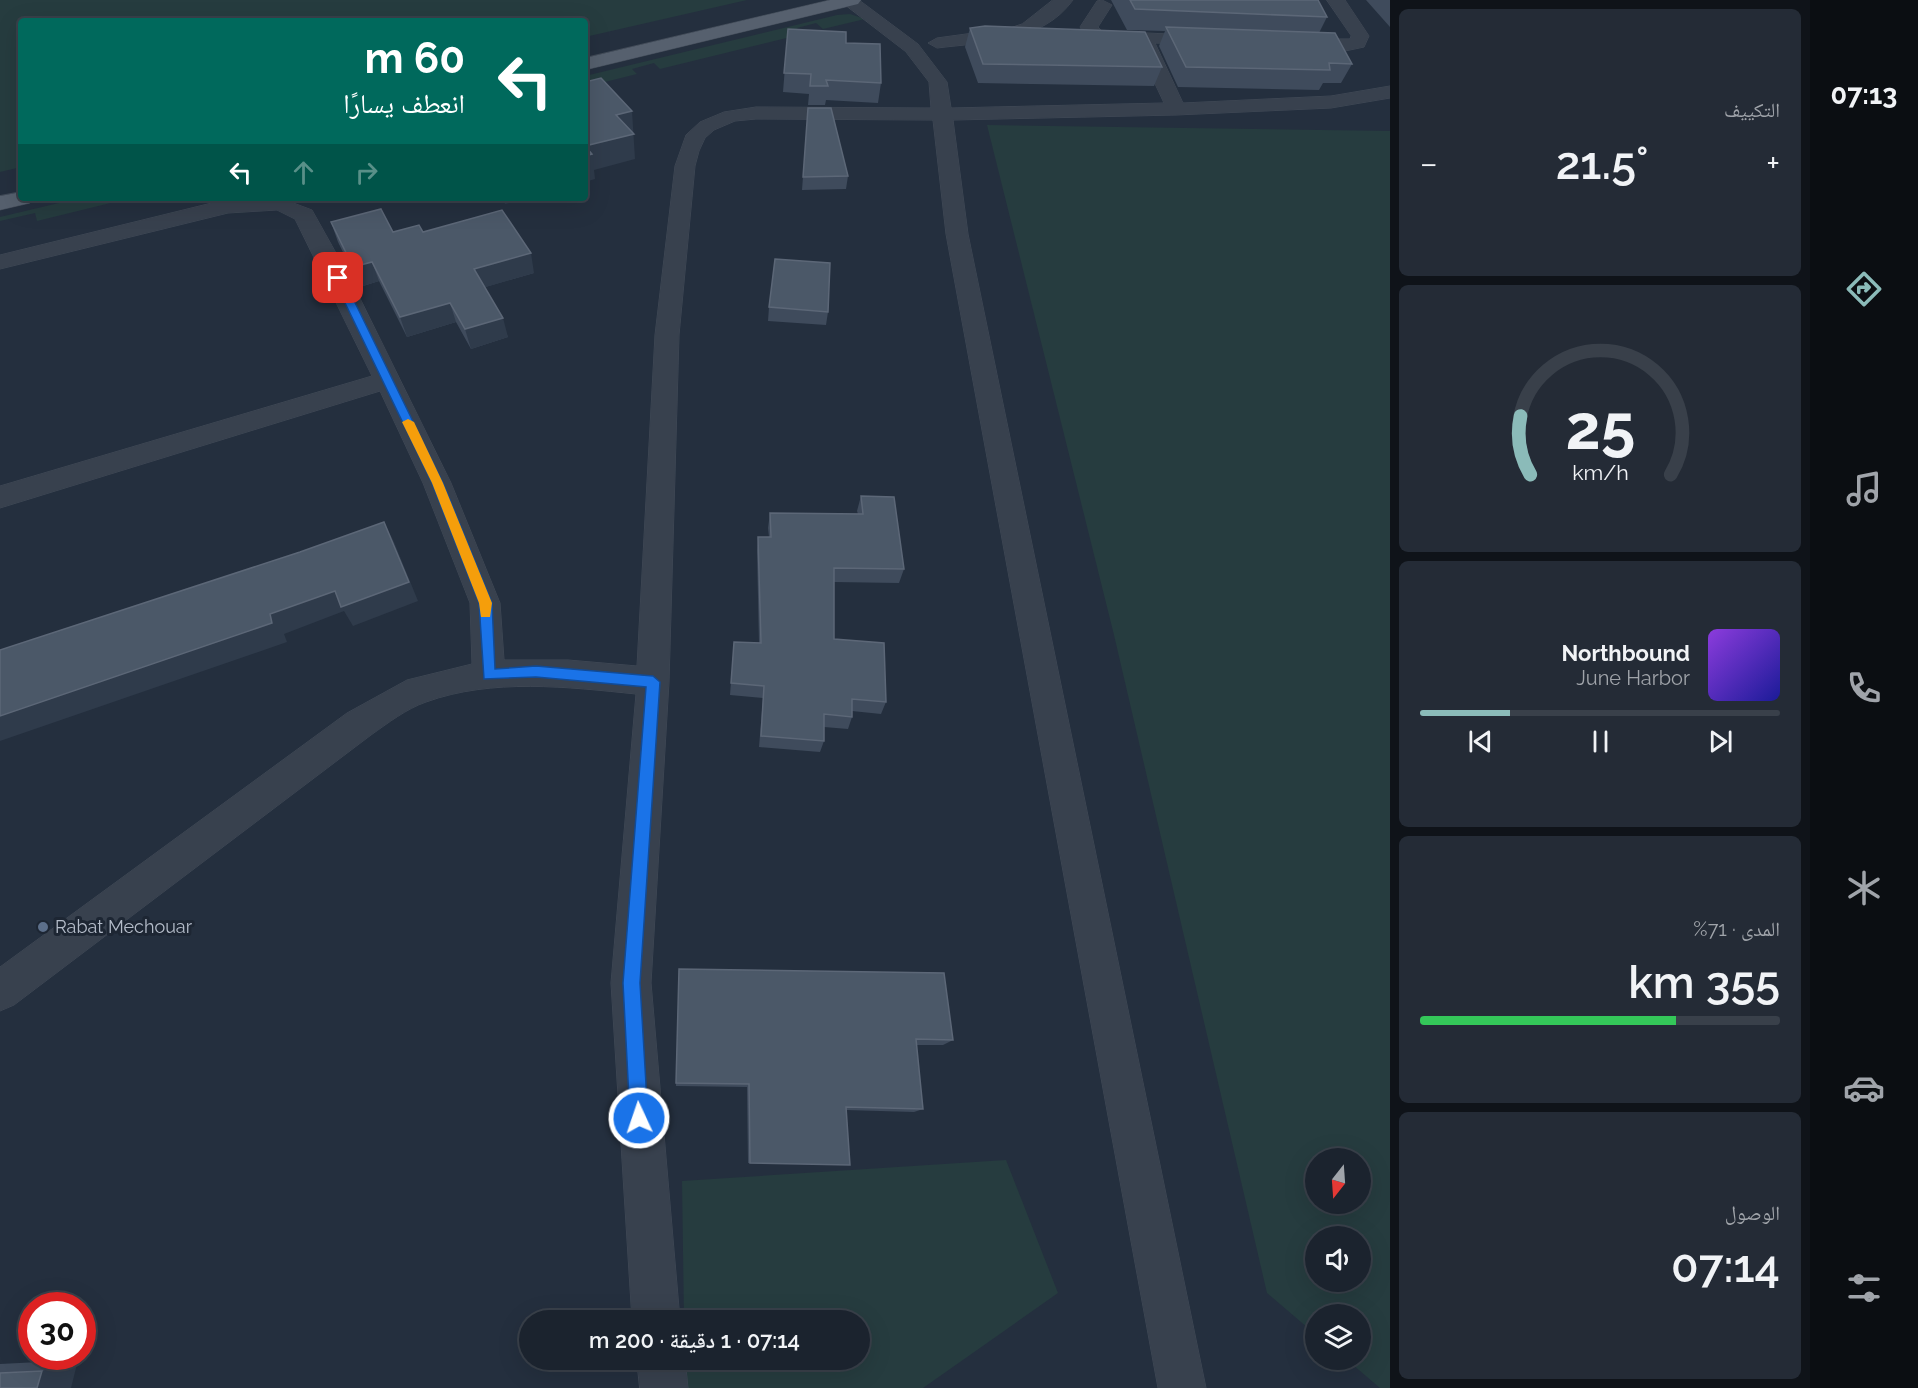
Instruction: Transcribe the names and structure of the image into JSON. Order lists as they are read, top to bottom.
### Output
{
  "places": ["Rabat Mechouar"],
  "north": "bottom",
  "page": {
    "tabs": "07:13",
    "tile": [
      "التكييف",
      ["المدى · 71%", "355 km"],
      ["الوصول", "07:14"]
    ],
    "turn": ["60 m", "انعطف يسارًا"],
    "heat": ["−", "21.5°", "+"],
    "song": ["Northbound", "June Harbor"],
    "limit": "30",
    "trip": "07:14 · 1 دقيقة · 200 m",
    "gauge": ["25", "km/h"]
  }
}
